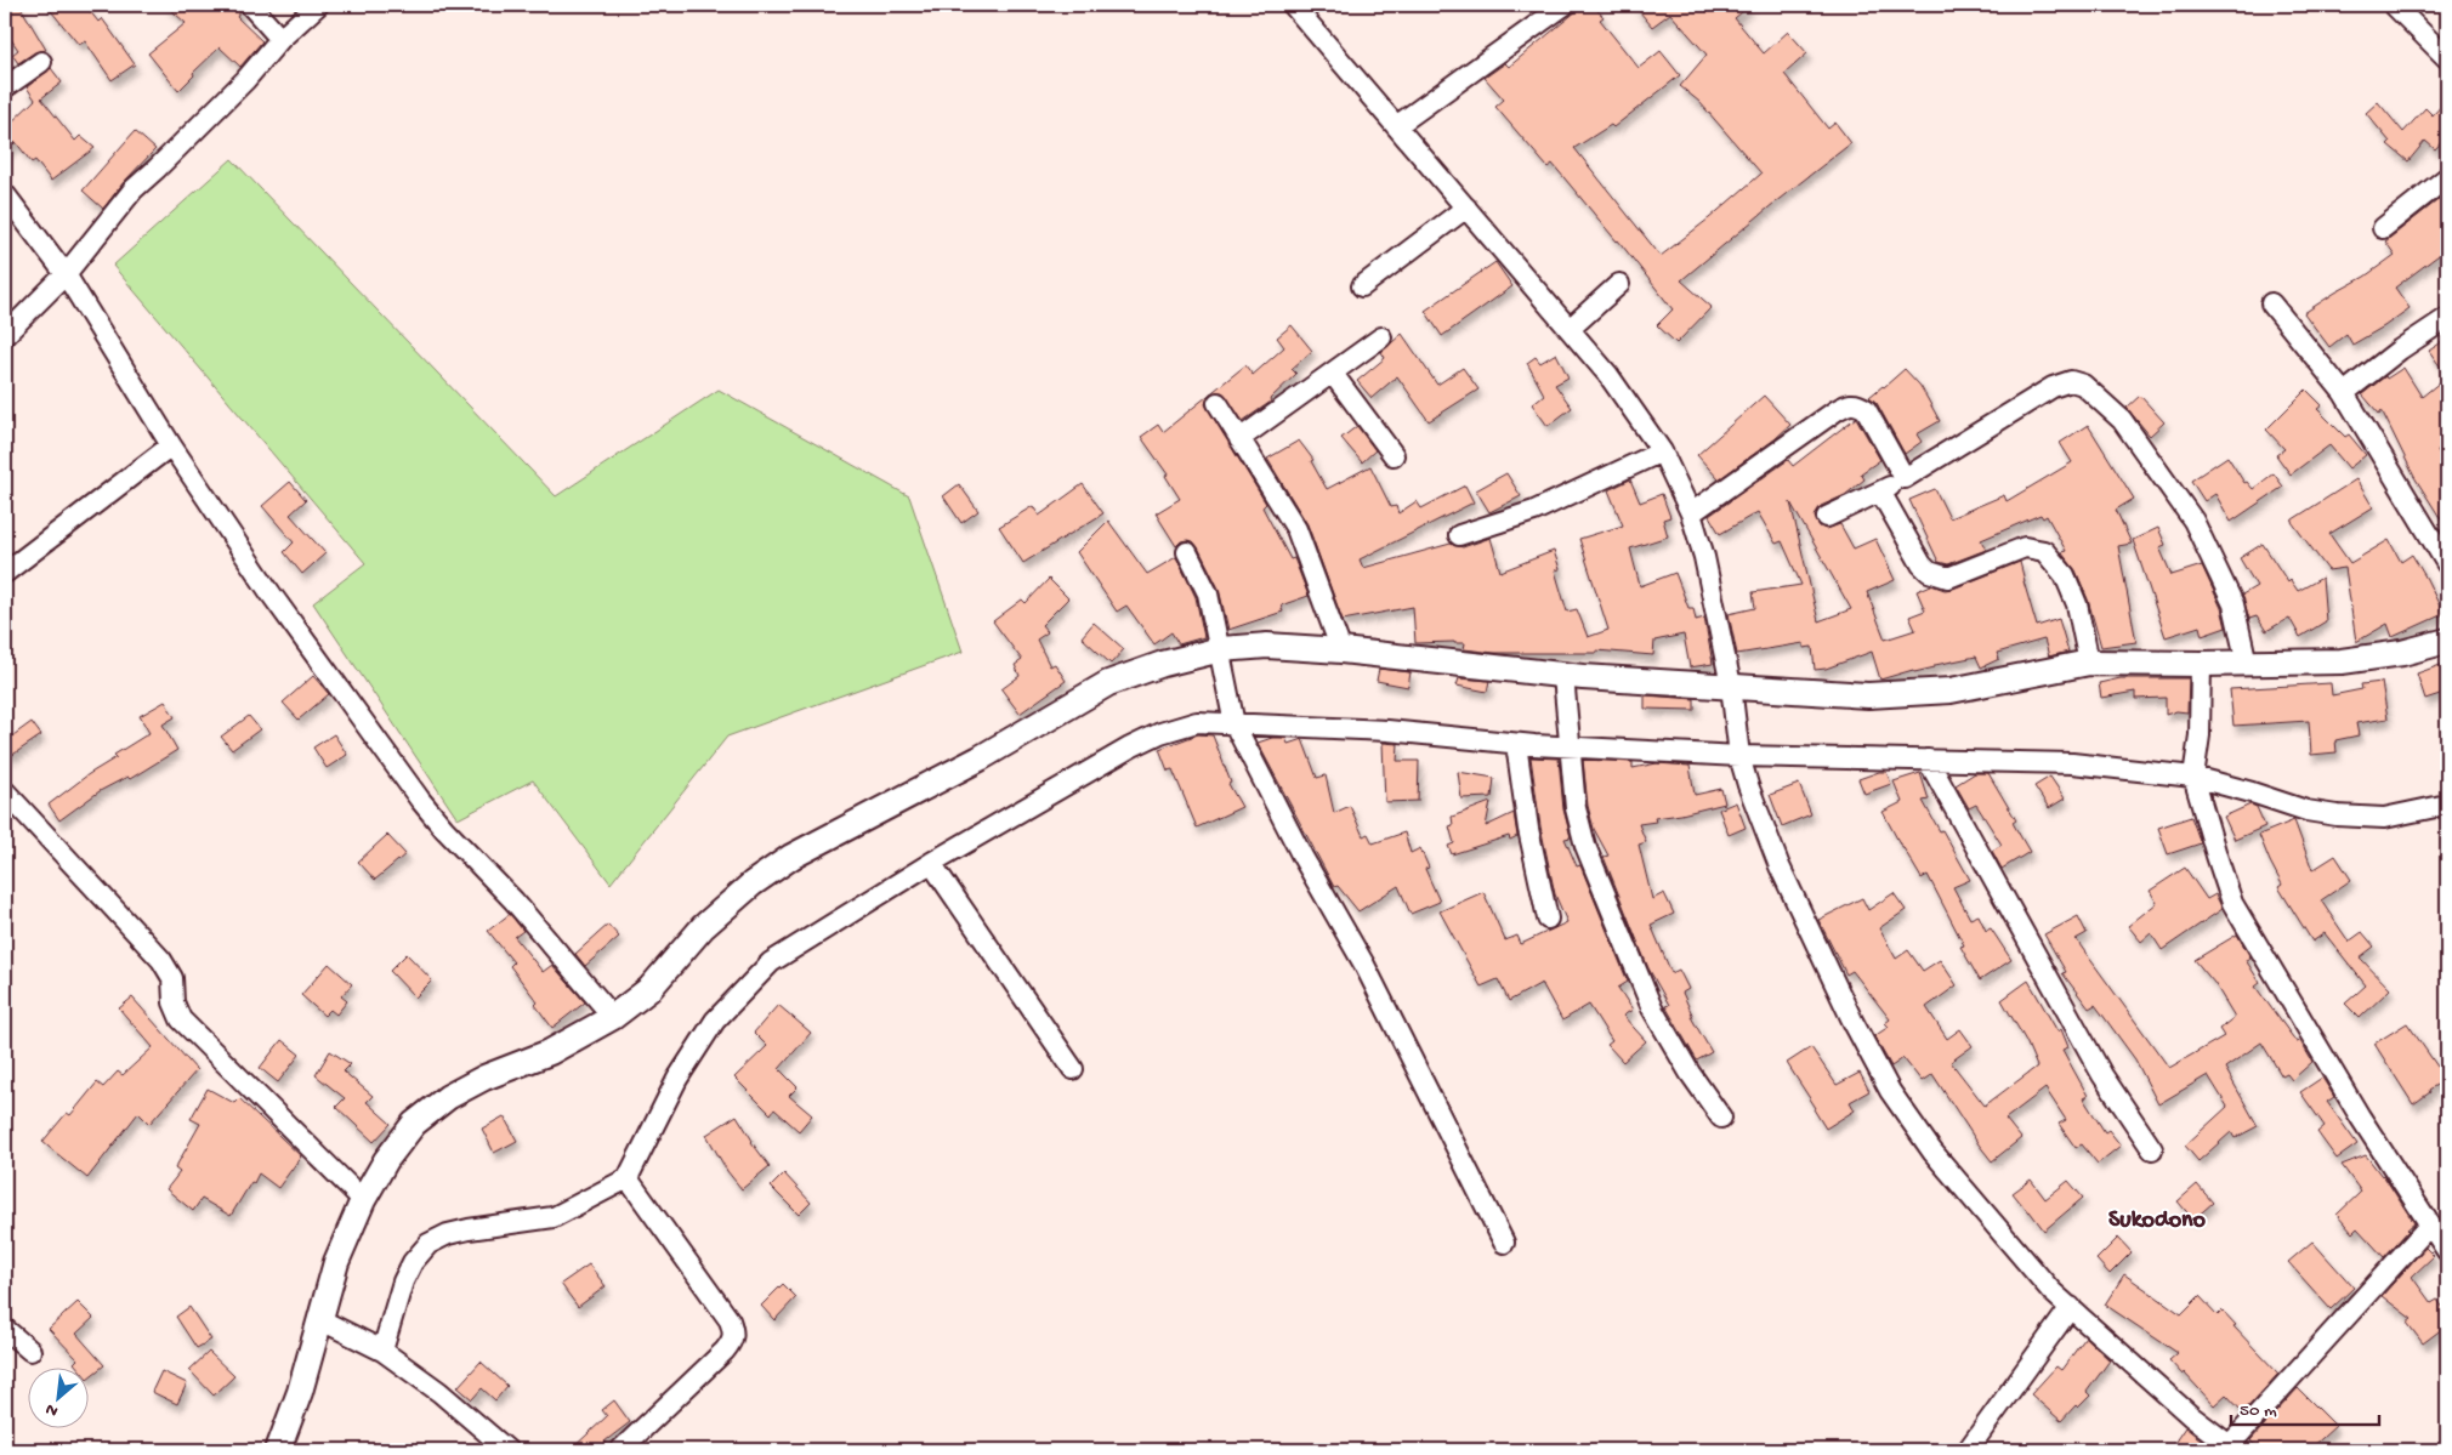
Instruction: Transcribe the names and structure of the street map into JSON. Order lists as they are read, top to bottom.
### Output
{
  "districts": ["Sukodono"],
  "scale_bar": "50 m",
  "north": "bottom left"
}
